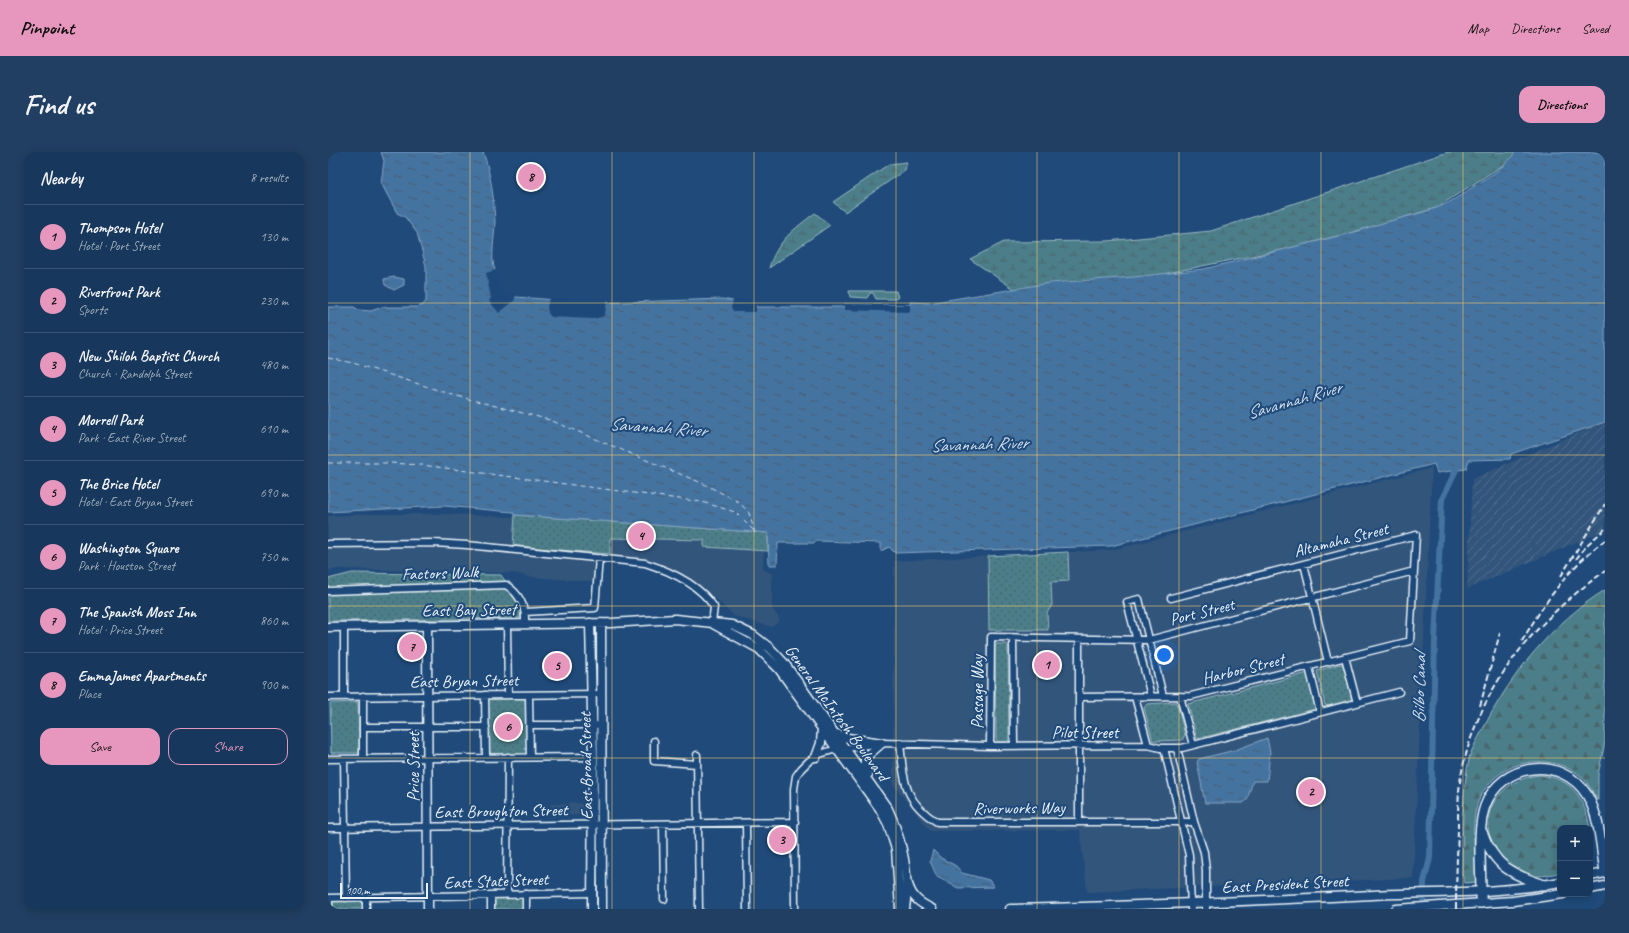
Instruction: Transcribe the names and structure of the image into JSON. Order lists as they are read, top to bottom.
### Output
{
  "streets": {
    "main road": [
      "East Bay Street",
      "General McIntosh Boulevard",
      "East Broad Street",
      "Price Street",
      "East President Street"
    ],
    "street": [
      "Altamaha Street",
      "Factors Walk",
      "Port Street",
      "Harbor Street",
      "East Bryan Street",
      "Passage Way",
      "Pilot Street",
      "Riverworks Way",
      "East Broughton Street",
      "East State Street"
    ]
  },
  "crossings": [
    ["Altamaha Street", "Port Street"],
    ["Altamaha Street", "Harbor Street"],
    ["Factors Walk", "East Bay Street"],
    ["East Bay Street", "General McIntosh Boulevard"],
    ["East Bay Street", "East Broad Street"],
    ["East Bay Street", "Price Street"],
    ["Port Street", "Passage Way"],
    ["East Bryan Street", "East Broad Street"],
    ["East Bryan Street", "Price Street"],
    ["Passage Way", "Pilot Street"],
    ["General McIntosh Boulevard", "Pilot Street"],
    ["Pilot Street", "Riverworks Way"],
    ["Pilot Street", "East Broughton Street"],
    ["East Broad Street", "East Broughton Street"],
    ["East Broad Street", "East State Street"],
    ["Price Street", "East Broughton Street"],
    ["Price Street", "East State Street"]
  ],
  "water": ["Savannah River", "Bilbo Canal"],
  "scale_bar": "100 m",
  "page": {
    "header": "Pinpoint",
    "nav": ["Map", "Directions", "Saved"],
    "buttons": [
      "Directions",
      ["Save", "Share"]
    ],
    "title": "Find us",
    "heading": ["Nearby", "8 results"],
    "pins": [
      "8",
      "4",
      "7",
      "1",
      "5",
      "6",
      "2",
      "3"
    ],
    "list": [
      {
        "mark": "1",
        "name": "Thompson Hotel",
        "note": "Hotel · Port Street",
        "value": "130 m"
      },
      {
        "mark": "2",
        "name": "Riverfront Park",
        "note": "Sports",
        "value": "230 m"
      },
      {
        "mark": "3",
        "name": "New Shiloh Baptist Church",
        "note": "Church · Randolph Street",
        "value": "480 m"
      },
      {
        "mark": "4",
        "name": "Morrell Park",
        "note": "Park · East River Street",
        "value": "610 m"
      },
      {
        "mark": "5",
        "name": "The Brice Hotel",
        "note": "Hotel · East Bryan Street",
        "value": "690 m"
      },
      {
        "mark": "6",
        "name": "Washington Square",
        "note": "Park · Houston Street",
        "value": "750 m"
      },
      {
        "mark": "7",
        "name": "The Spanish Moss Inn",
        "note": "Hotel · Price Street",
        "value": "860 m"
      },
      {
        "mark": "8",
        "name": "EmmaJames Apartments",
        "note": "Place",
        "value": "900 m"
      }
    ],
    "map_buttons": ["+", "−"],
    "scale": "100 m"
  }
}
